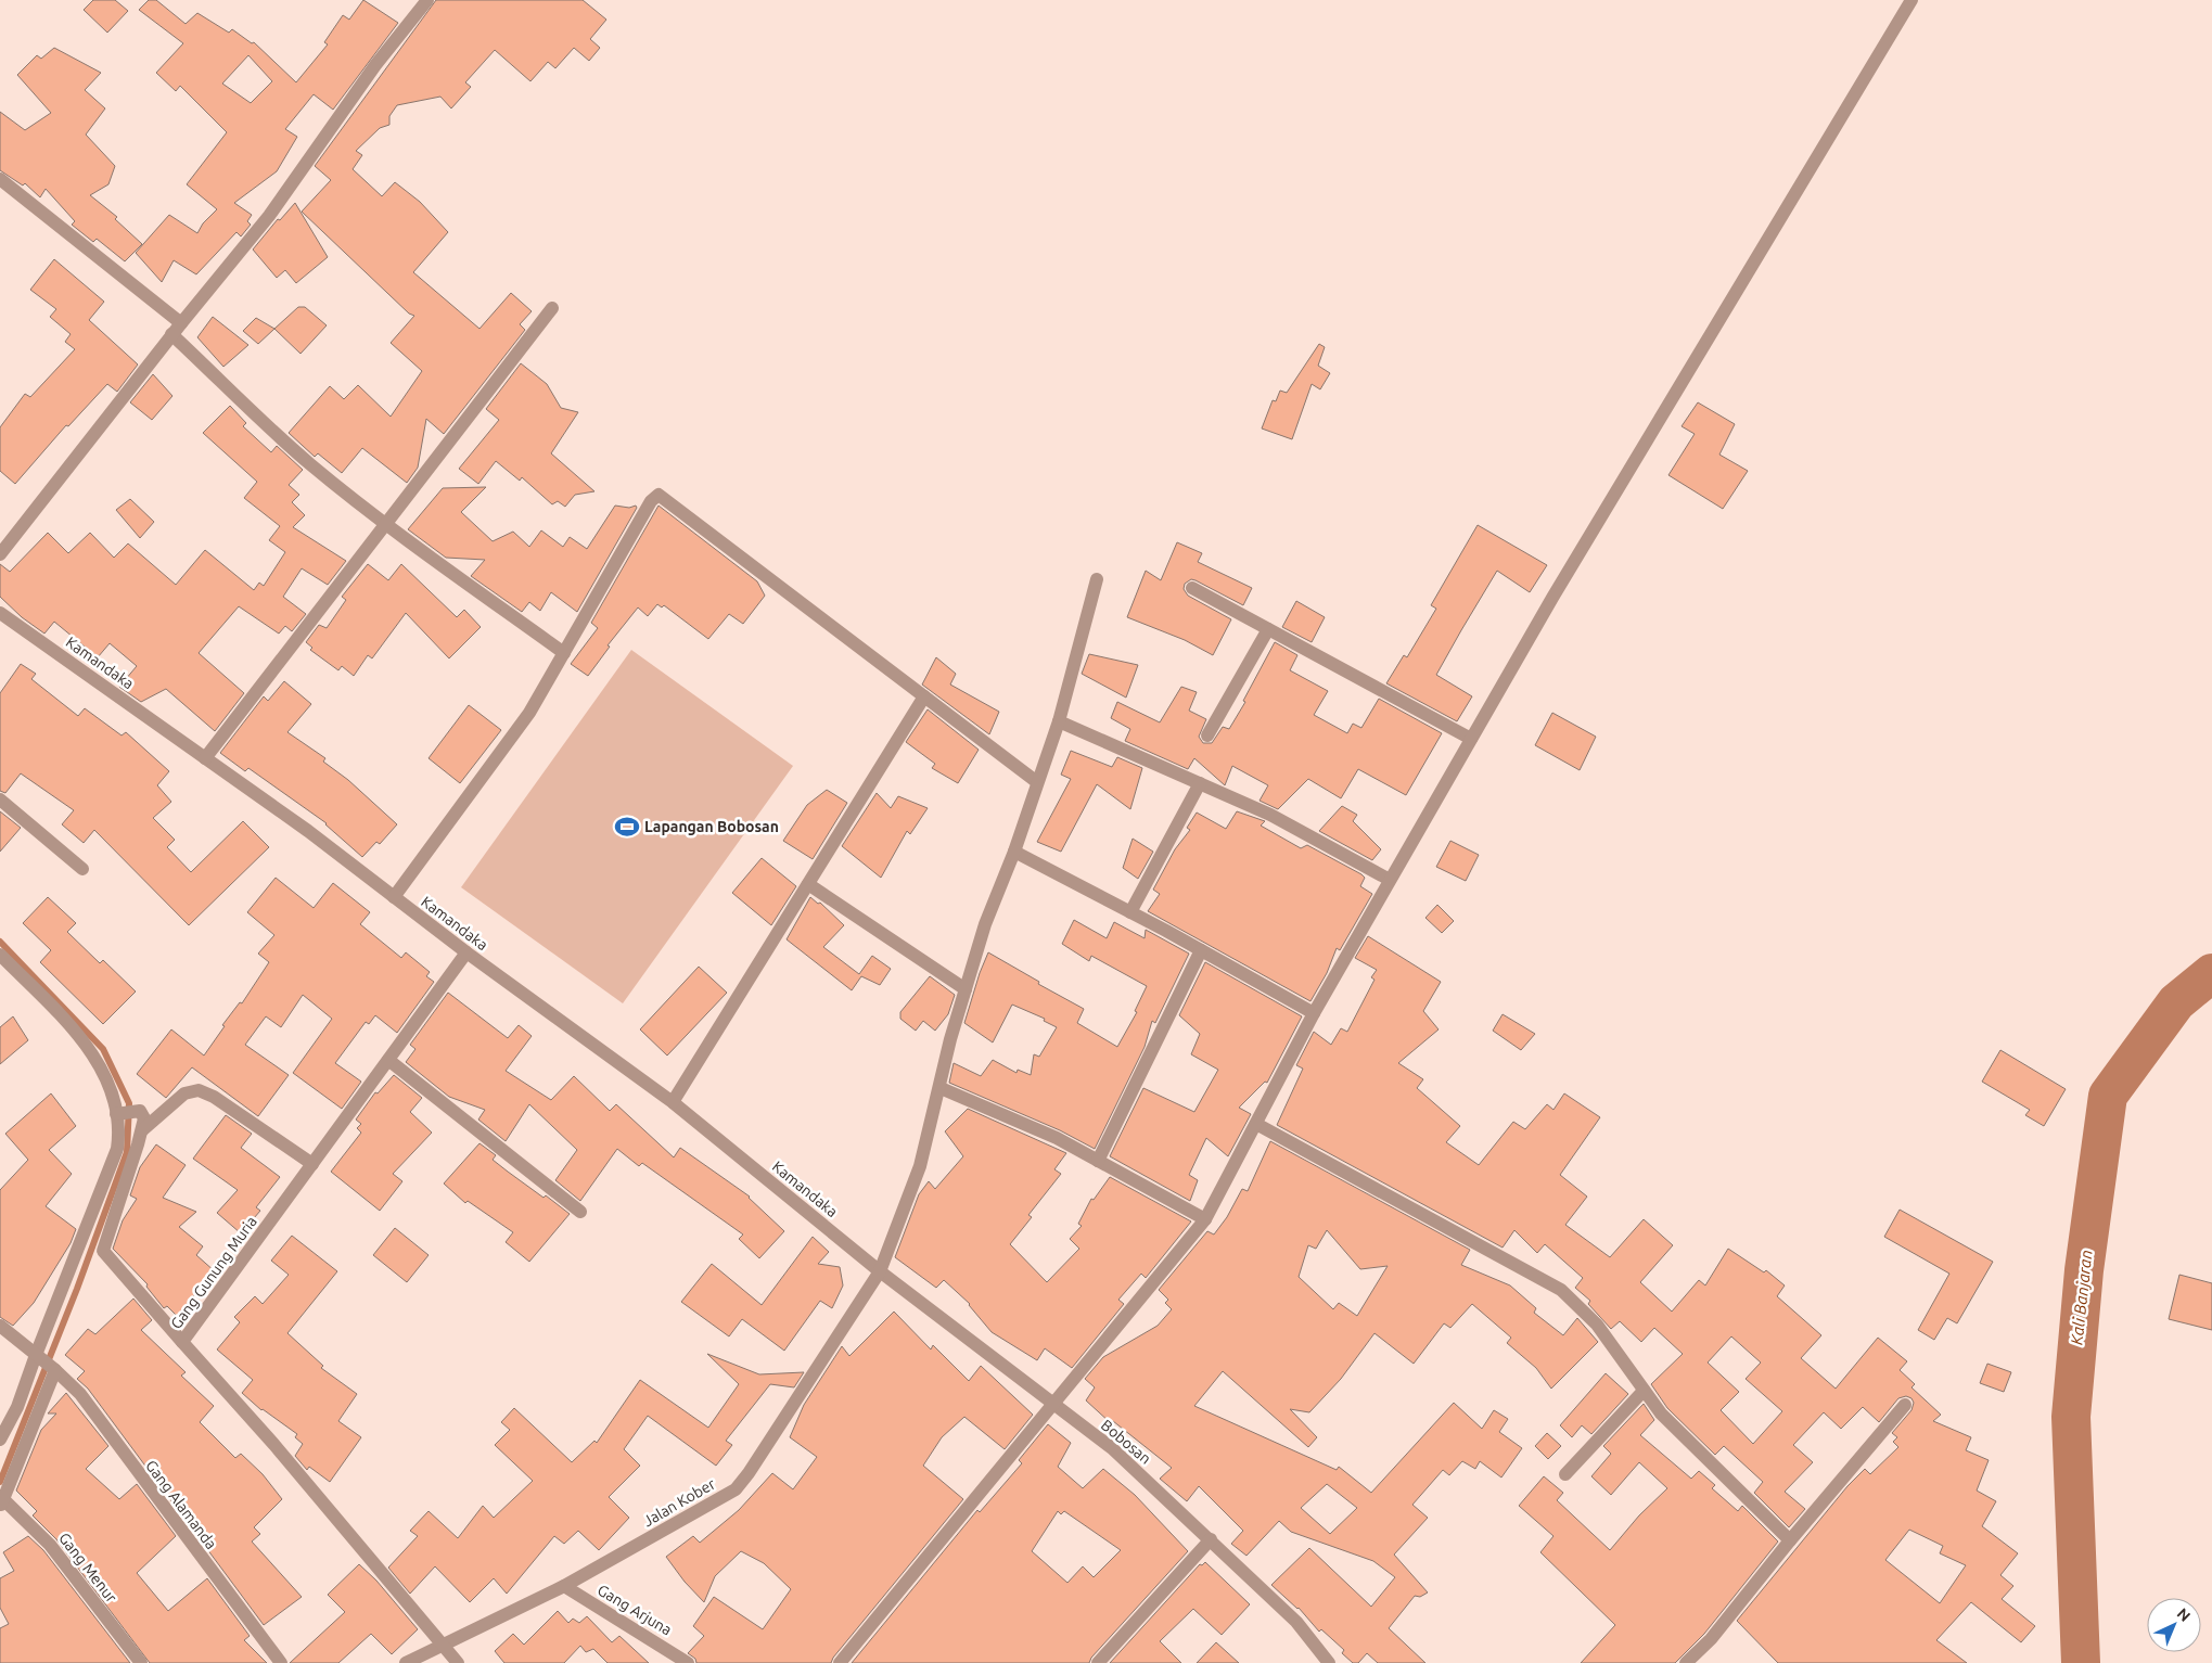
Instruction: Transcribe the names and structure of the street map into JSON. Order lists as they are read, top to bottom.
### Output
{
  "streets": {
    "street": [
      "Kamandaka",
      "Gang Gunung Muria",
      "Bobosan",
      "Jalan Kober",
      "Gang Alamanda",
      "Gang Menur",
      "Gang Arjuna"
    ]
  },
  "crossings": [
    ["Kamandaka", "Gang Gunung Muria"],
    ["Kamandaka", "Bobosan"],
    ["Kamandaka", "Jalan Kober"],
    ["Gang Gunung Muria", "Jalan Kober"],
    ["Bobosan", "Jalan Kober"],
    ["Jalan Kober", "Gang Arjuna"]
  ],
  "water": ["Kali Banjaran"],
  "places": {
    "sports": ["Lapangan Bobosan"]
  },
  "north": "top right"
}
